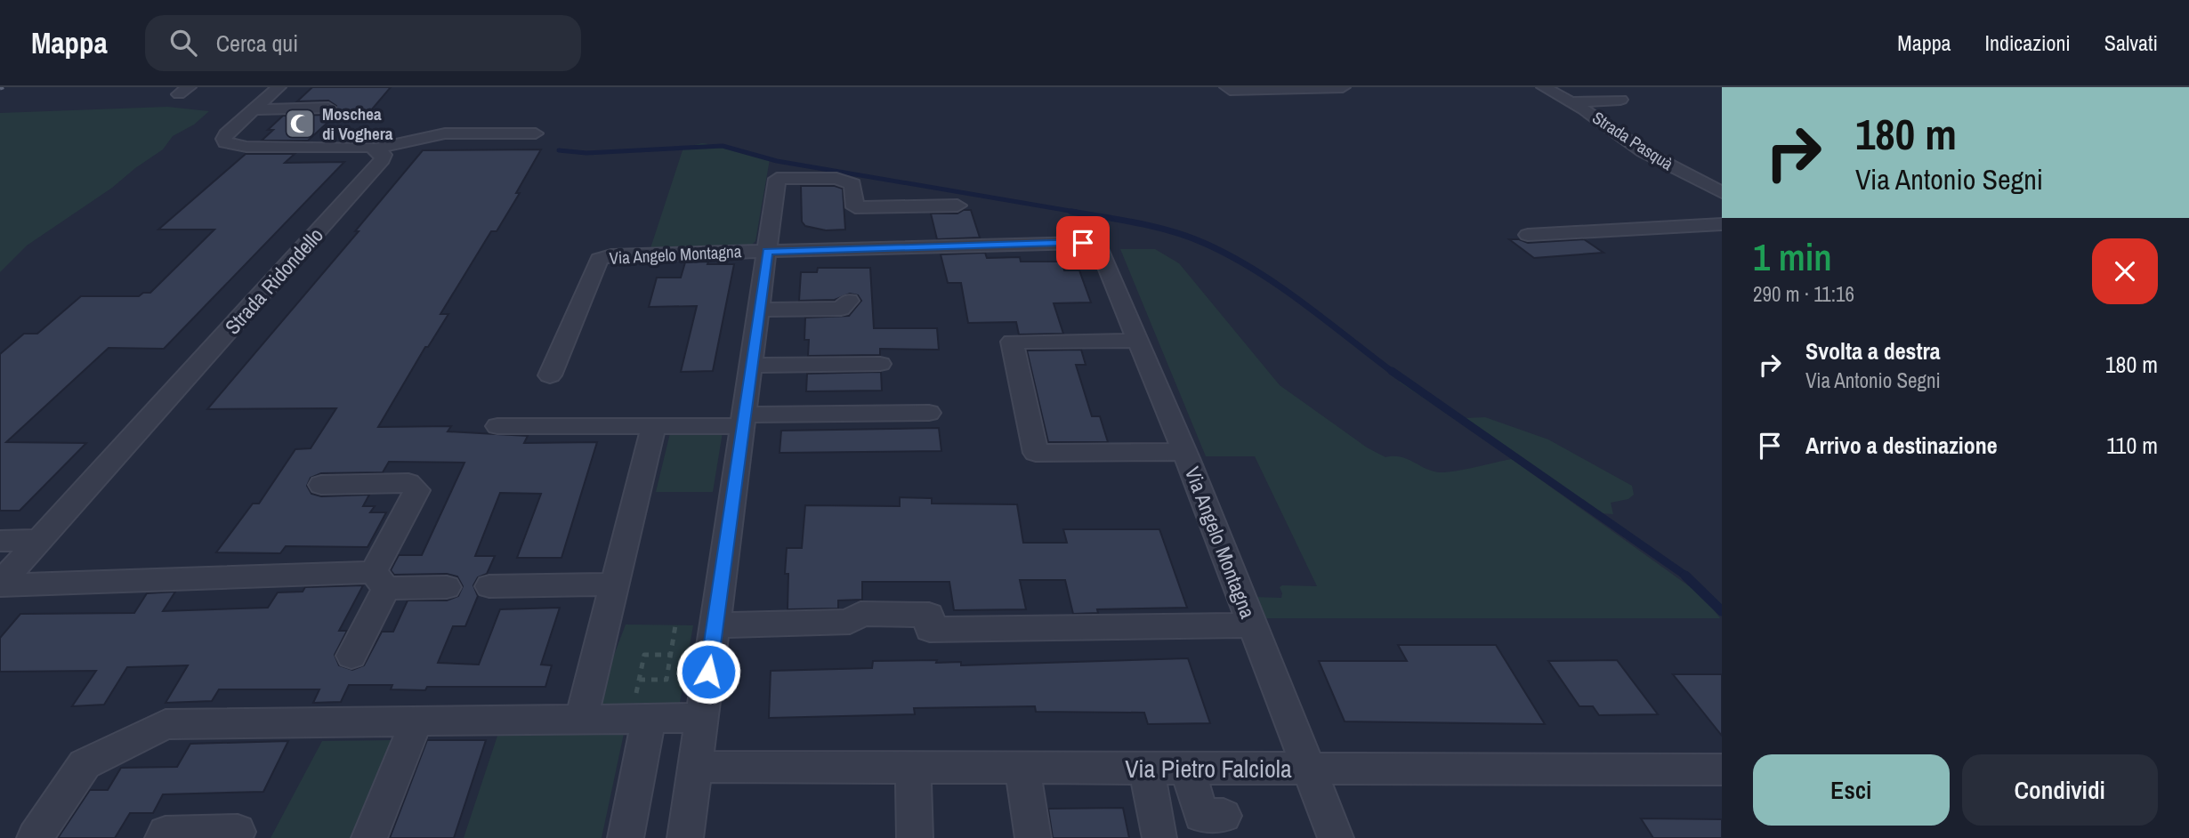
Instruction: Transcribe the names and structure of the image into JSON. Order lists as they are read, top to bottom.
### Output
{
  "streets": {
    "street": [
      "Strada Pasquà",
      "Via Angelo Montagna",
      "Strada Ridondello",
      "Via Pietro Falciola"
    ]
  },
  "crossings": [
    ["Via Angelo Montagna", "Via Pietro Falciola"]
  ],
  "places": {
    "mosque": ["Moschea di Voghera"]
  },
  "page": {
    "header": "Mappa",
    "search": "Cerca qui",
    "nav": ["Mappa", "Indicazioni", "Salvati"],
    "turn": ["180 m", "Via Antonio Segni"],
    "heading": ["1 min", "290 m · 11:16"],
    "list": [
      {
        "name": "Svolta a destra",
        "note": "Via Antonio Segni",
        "value": "180 m"
      },
      {
        "name": "Arrivo a destinazione",
        "value": "110 m"
      }
    ],
    "buttons": ["Esci", "Condividi"]
  }
}
